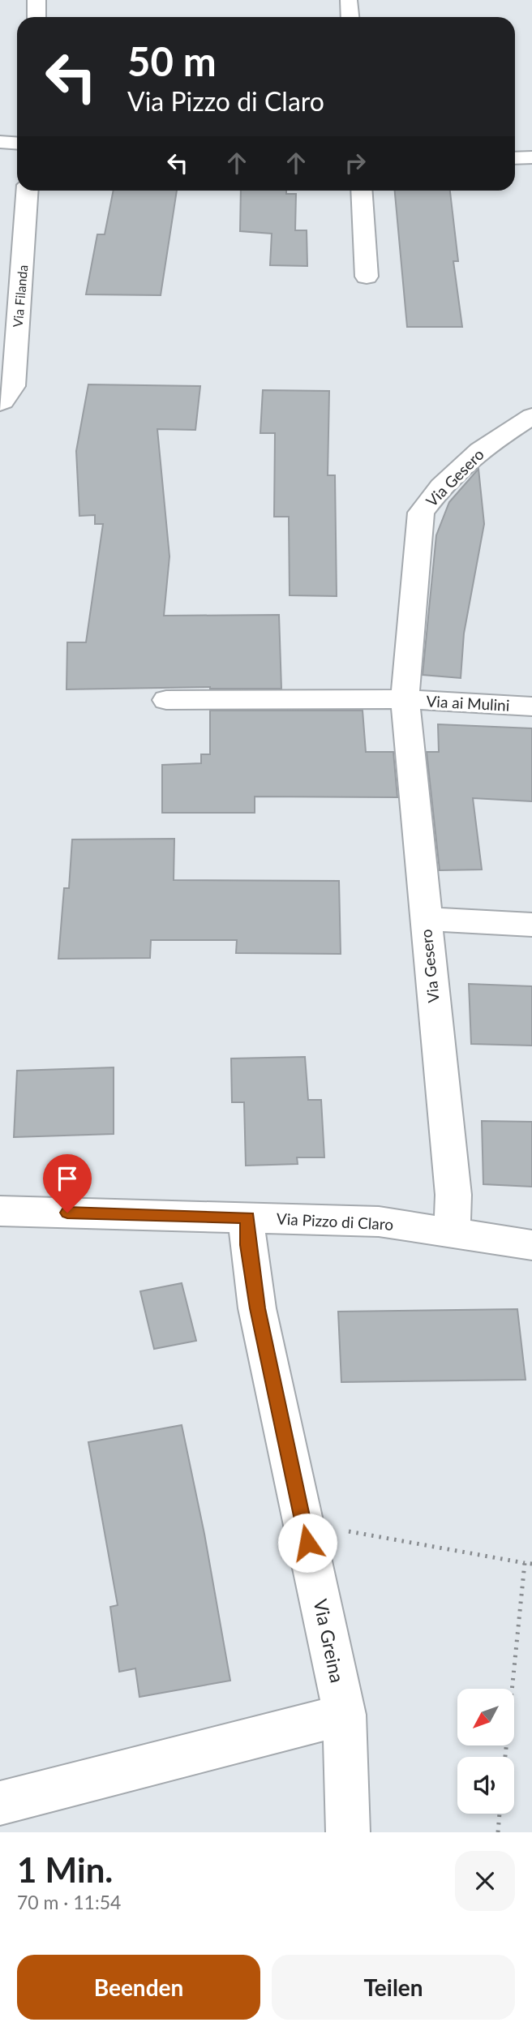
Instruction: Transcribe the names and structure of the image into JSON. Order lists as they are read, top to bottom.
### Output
{
  "streets": {
    "street": [
      "Via Filanda",
      "Via Gesero",
      "Via ai Mulini",
      "Via Pizzo di Claro",
      "Via Greina"
    ]
  },
  "crossings": [
    ["Via Gesero", "Via ai Mulini"],
    ["Via Gesero", "Via Pizzo di Claro"],
    ["Via Pizzo di Claro", "Via Greina"]
  ],
  "north": "bottom left",
  "page": {
    "turn": ["50 m", "Via Pizzo di Claro"],
    "heading": ["1 Min.", "70 m · 11:54"],
    "buttons": ["Beenden", "Teilen"]
  }
}
